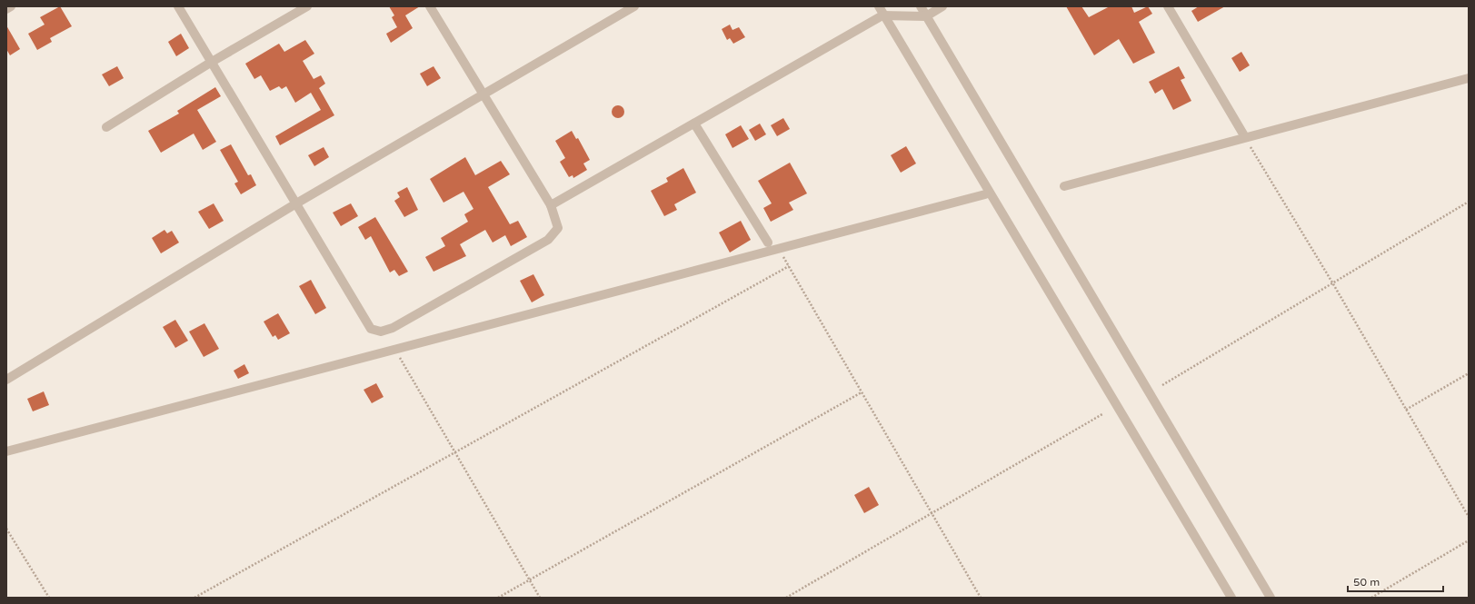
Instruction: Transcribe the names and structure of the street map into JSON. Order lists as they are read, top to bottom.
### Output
{
  "scale_bar": "50 m"
}
